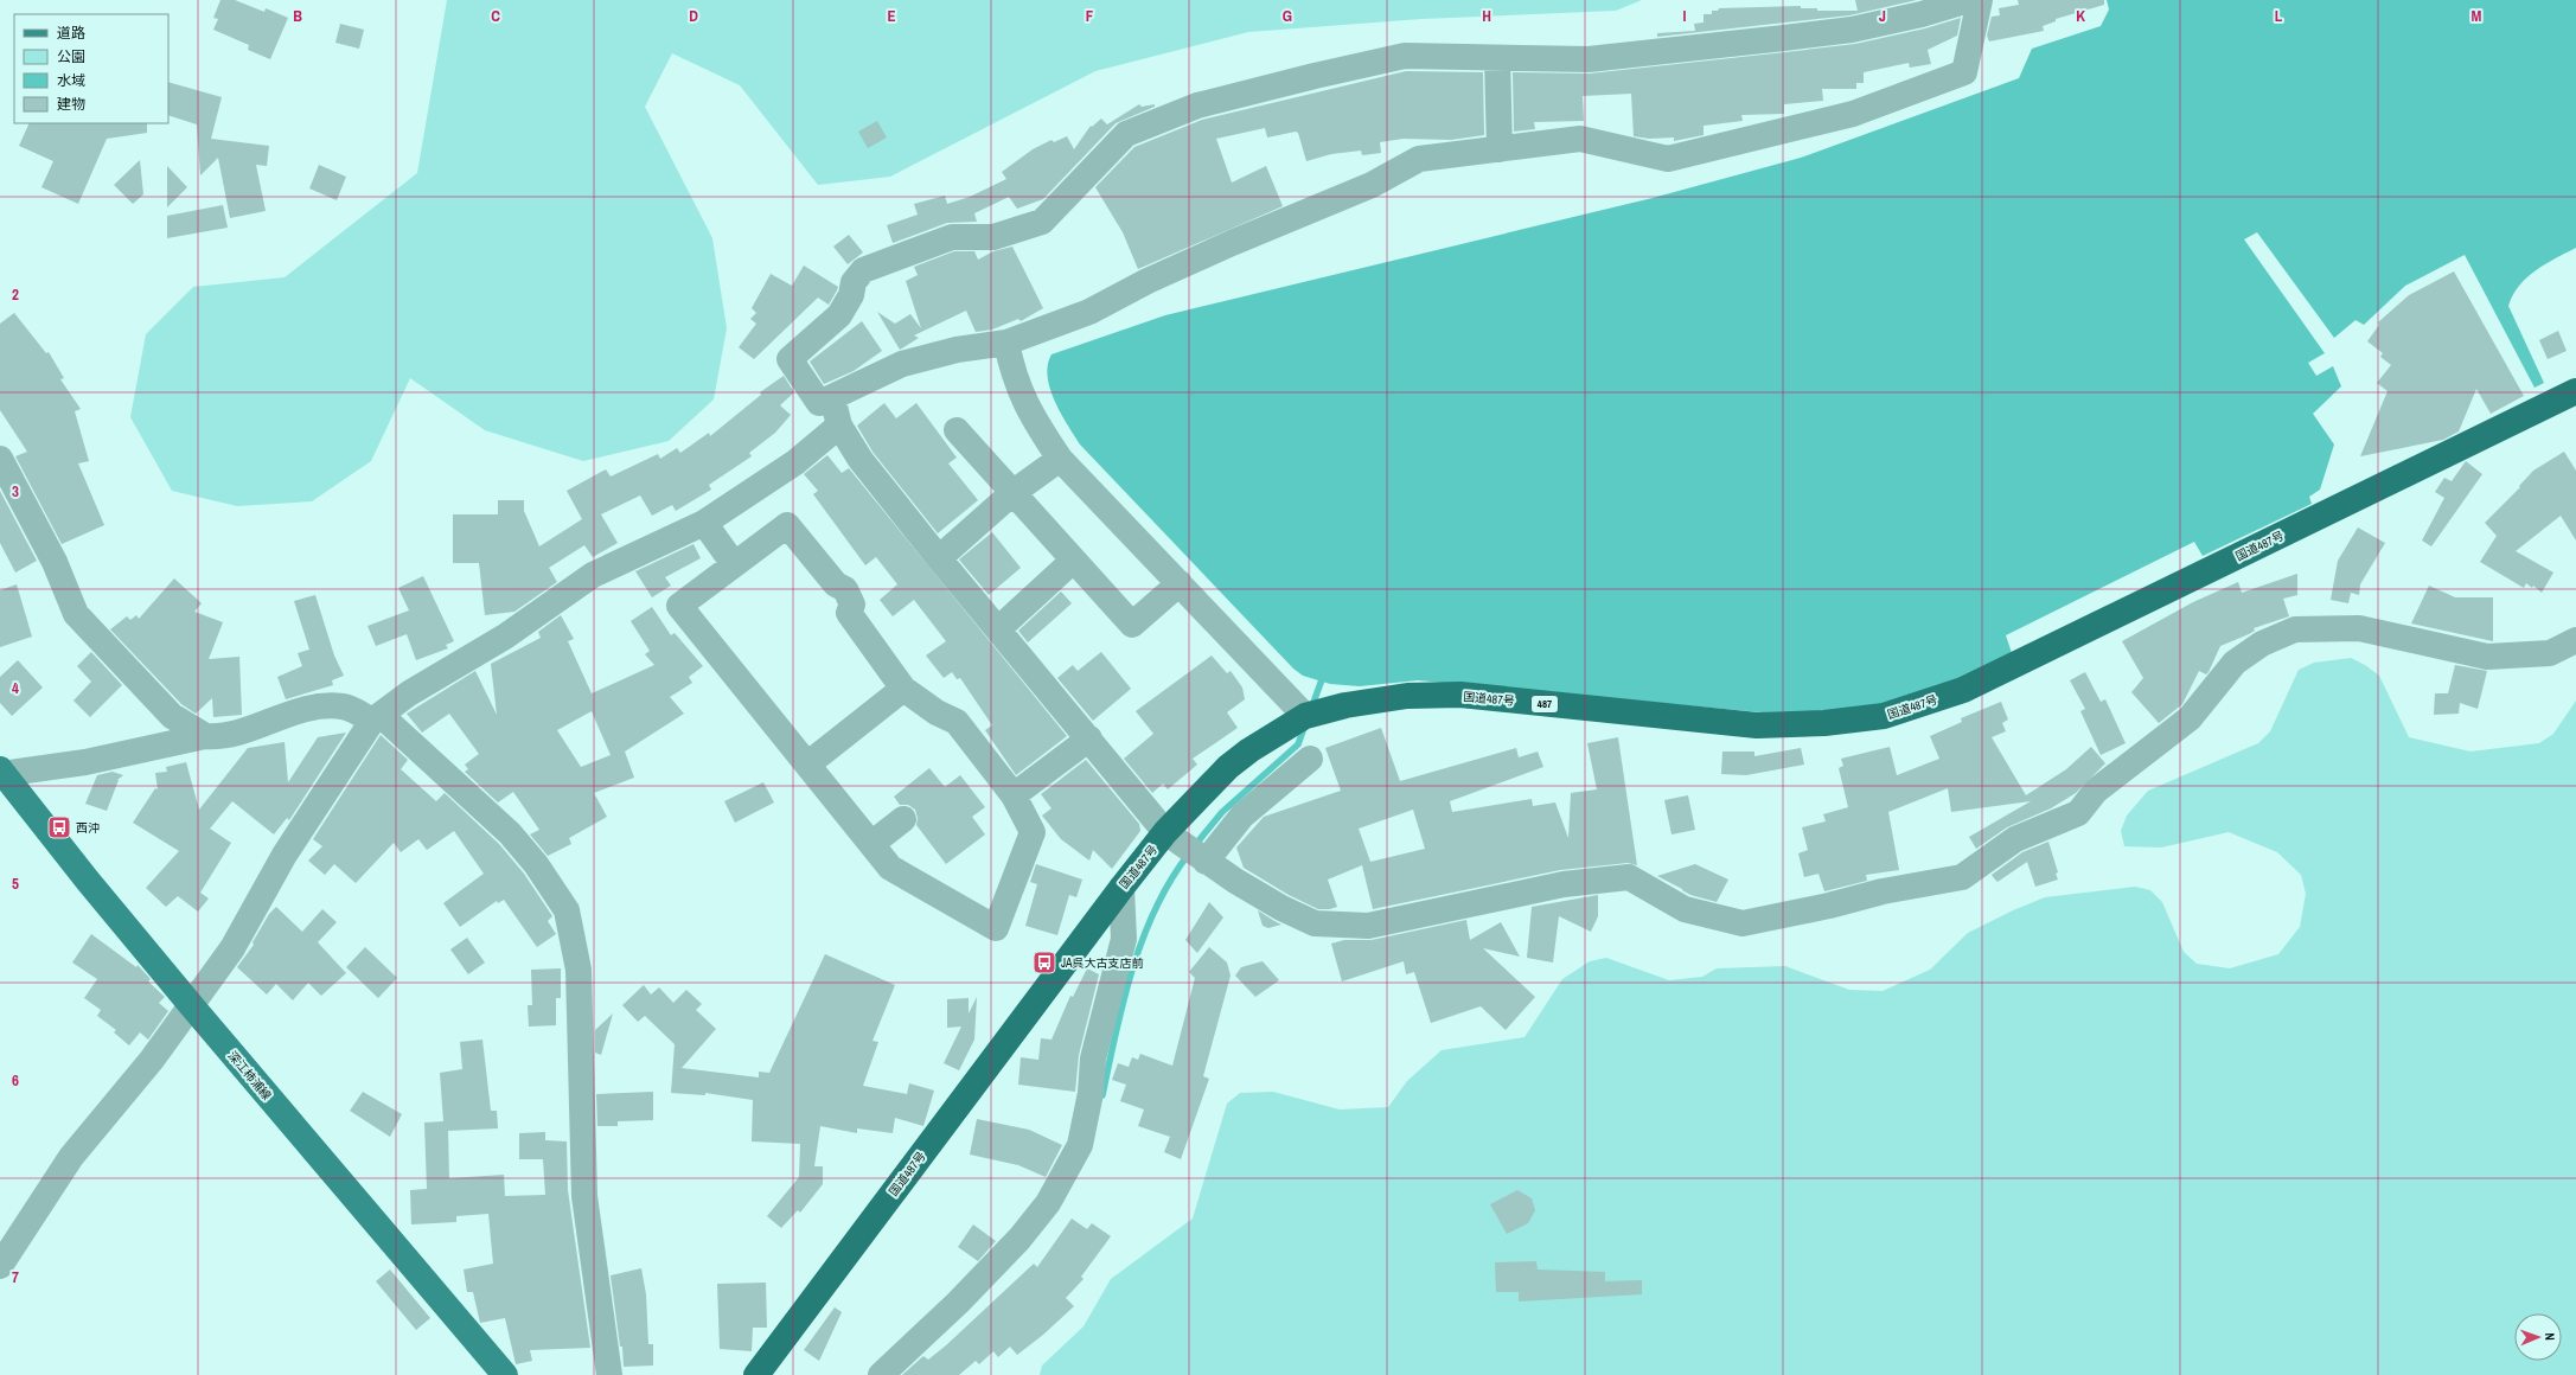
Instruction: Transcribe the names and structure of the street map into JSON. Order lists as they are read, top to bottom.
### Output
{
  "streets": {
    "highway": ["国道487号", "487"],
    "main road": ["深江柿浦線"]
  },
  "places": {
    "bus stop": ["西沖", "JA呉大古支店前"]
  },
  "legend": [
    "道路",
    "公園",
    "水域",
    "建物"
  ],
  "north": "right",
  "grid": {
    "columns": [
      "B",
      "C",
      "D",
      "E",
      "F",
      "G",
      "H",
      "I",
      "J",
      "K",
      "L",
      "M"
    ],
    "rows": [
      "2",
      "3",
      "4",
      "5",
      "6",
      "7"
    ]
  }
}
